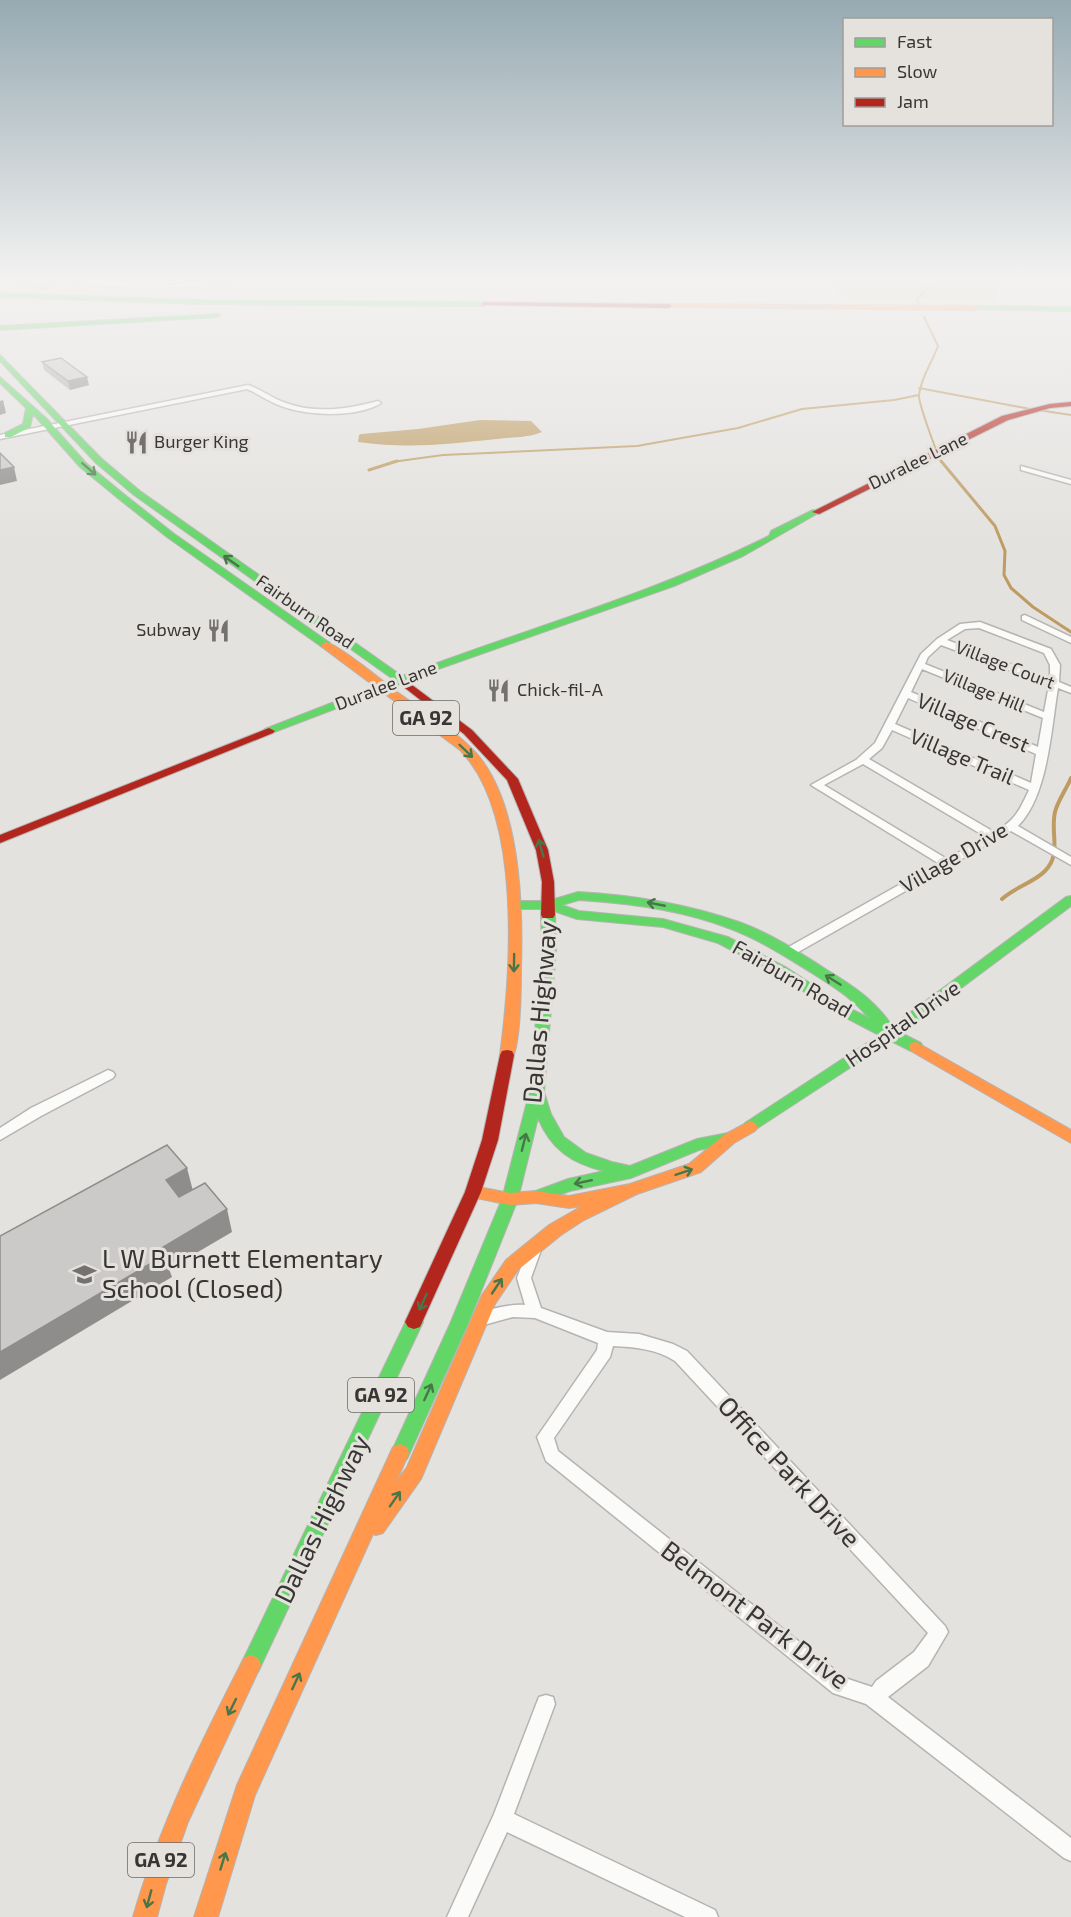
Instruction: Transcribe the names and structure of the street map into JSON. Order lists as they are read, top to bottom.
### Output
{
  "streets": {
    "main road": [
      "Duralee Lane",
      "Fairburn Road",
      "GA 92",
      "Dallas Highway",
      "Hospital Drive"
    ],
    "street": [
      "Village Court",
      "Village Hill",
      "Village Crest",
      "Village Trail",
      "Village Drive",
      "Office Park Drive",
      "Belmont Park Drive"
    ]
  },
  "crossings": [
    ["Duralee Lane", "Fairburn Road"],
    ["Fairburn Road", "Village Drive"],
    ["Fairburn Road", "Dallas Highway"],
    ["Fairburn Road", "Hospital Drive"],
    ["Village Court", "Village Drive"],
    ["Village Hill", "Village Drive"],
    ["Village Crest", "Village Drive"],
    ["Village Trail", "Village Drive"],
    ["Dallas Highway", "Hospital Drive"],
    ["Office Park Drive", "Belmont Park Drive"]
  ],
  "places": {
    "restaurant": ["Burger King", "Subway", "Chick-fil-A"],
    "school or university": ["L W Burnett Elementary School (Closed)"]
  },
  "legend": ["Fast", "Slow", "Jam"]
}
